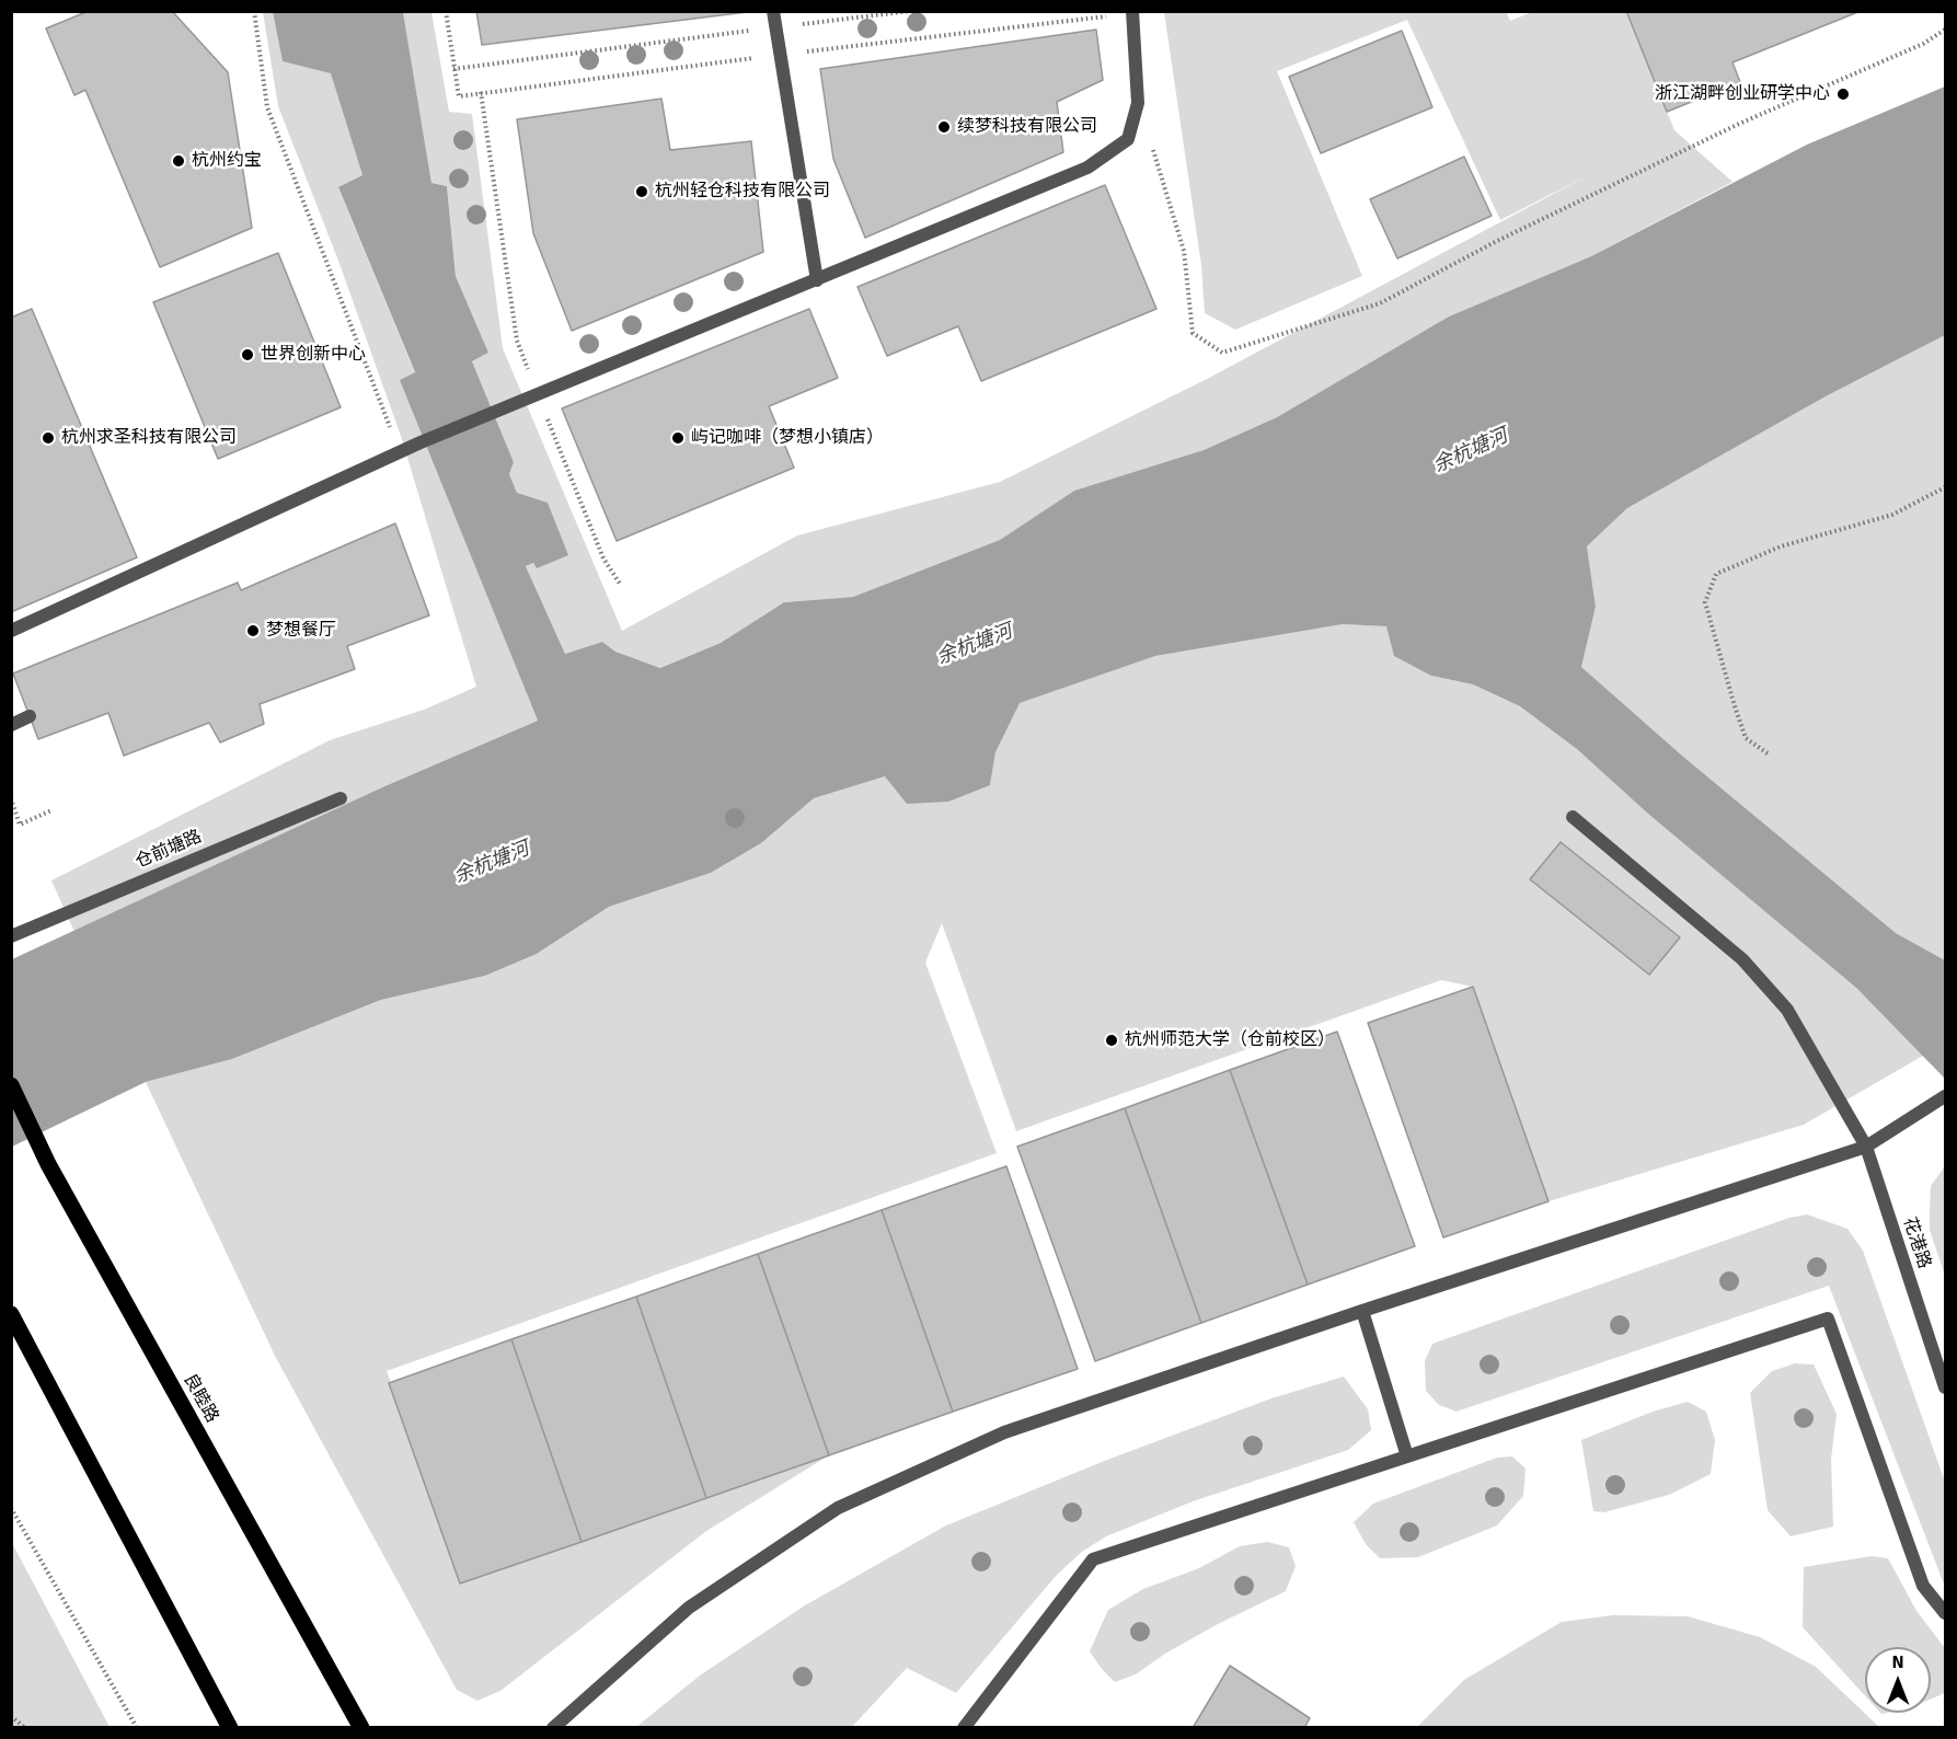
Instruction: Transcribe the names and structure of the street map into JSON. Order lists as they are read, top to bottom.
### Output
{
  "streets": {
    "main road": ["良睦路"],
    "lane": ["仓前塘路", "花港路"]
  },
  "water": ["余杭塘河"],
  "places": [
    "浙江湖畔创业研学中心",
    "续梦科技有限公司",
    "杭州约宝",
    "杭州轻仓科技有限公司",
    "世界创新中心",
    "杭州求圣科技有限公司",
    "屿记咖啡（梦想小镇店）",
    "梦想餐厅",
    "杭州师范大学（仓前校区）"
  ],
  "north": "top"
}
